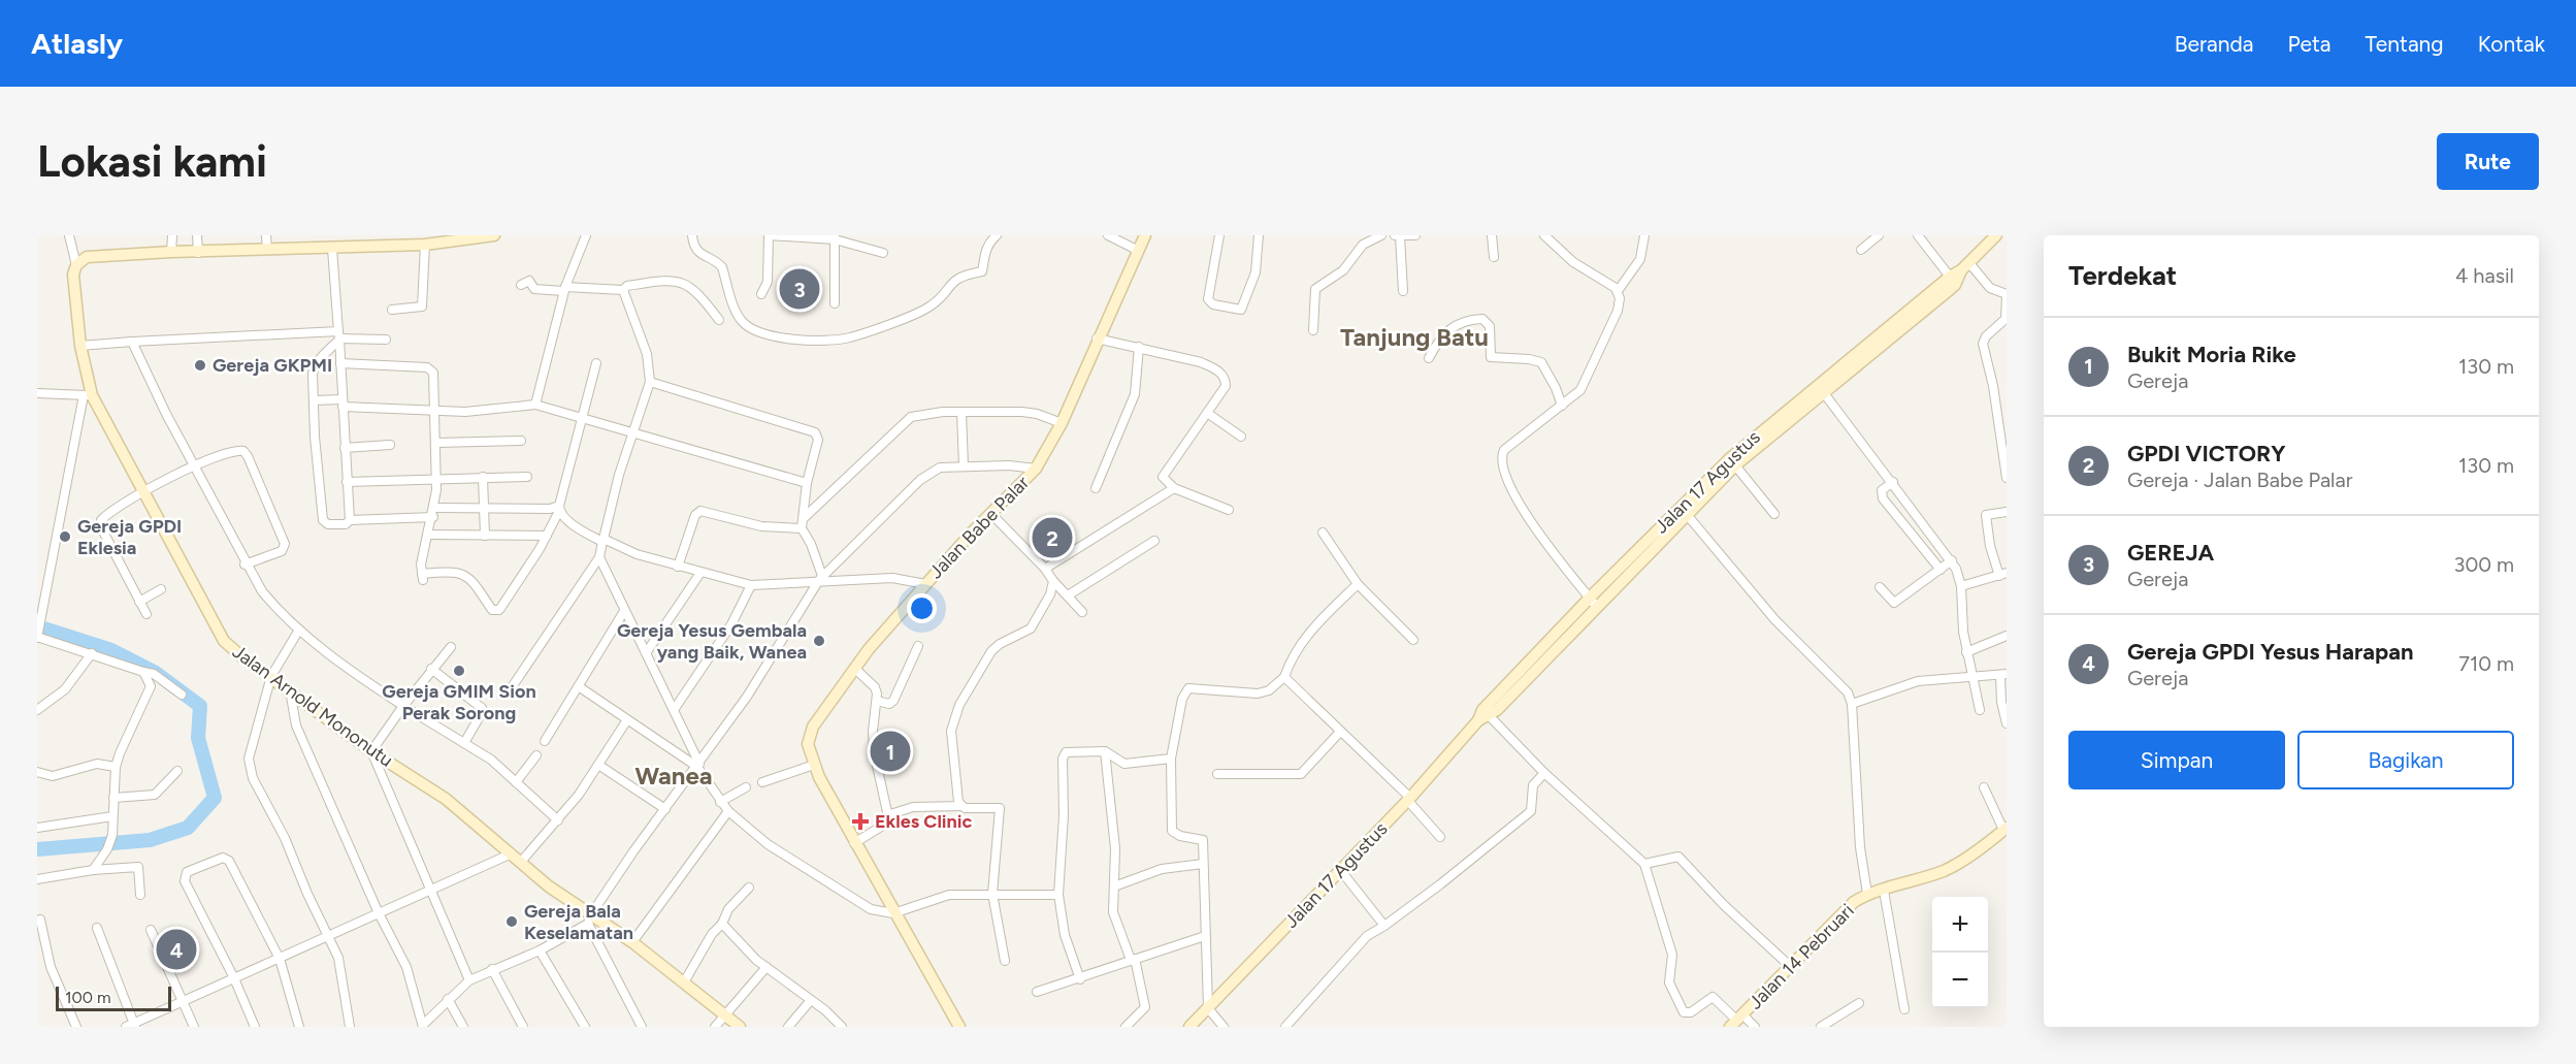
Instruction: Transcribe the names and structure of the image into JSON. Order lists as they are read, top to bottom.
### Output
{
  "streets": {
    "street": [
      "Jalan 17 Agustus",
      "Jalan Babe Palar",
      "Jalan Arnold Mononutu",
      "Jalan 14 Pebruari"
    ]
  },
  "districts": ["Tanjung Batu", "Wanea"],
  "places": {
    "other": [
      "Gereja GKPMI",
      "Gereja GPDI Eklesia",
      "Gereja Yesus Gembala yang Baik, Wanea",
      "Gereja GMIM Sion Perak Sorong",
      "Gereja Bala Keselamatan"
    ],
    "health": ["Ekles Clinic"]
  },
  "scale_bar": "100 m",
  "page": {
    "header": "Atlasly",
    "nav": [
      "Beranda",
      "Peta",
      "Tentang",
      "Kontak"
    ],
    "buttons": [
      "Rute",
      ["Simpan", "Bagikan"]
    ],
    "title": "Lokasi kami",
    "heading": ["Terdekat", "4 hasil"],
    "pins": [
      "3",
      "2",
      "1",
      "4"
    ],
    "list": [
      {
        "mark": "1",
        "name": "Bukit Moria Rike",
        "note": "Gereja",
        "value": "130 m"
      },
      {
        "mark": "2",
        "name": "GPDI VICTORY",
        "note": "Gereja · Jalan Babe Palar",
        "value": "130 m"
      },
      {
        "mark": "3",
        "name": "GEREJA",
        "note": "Gereja",
        "value": "300 m"
      },
      {
        "mark": "4",
        "name": "Gereja GPDI Yesus Harapan",
        "note": "Gereja",
        "value": "710 m"
      }
    ],
    "map_buttons": ["+", "−"],
    "scale": "100 m"
  }
}
